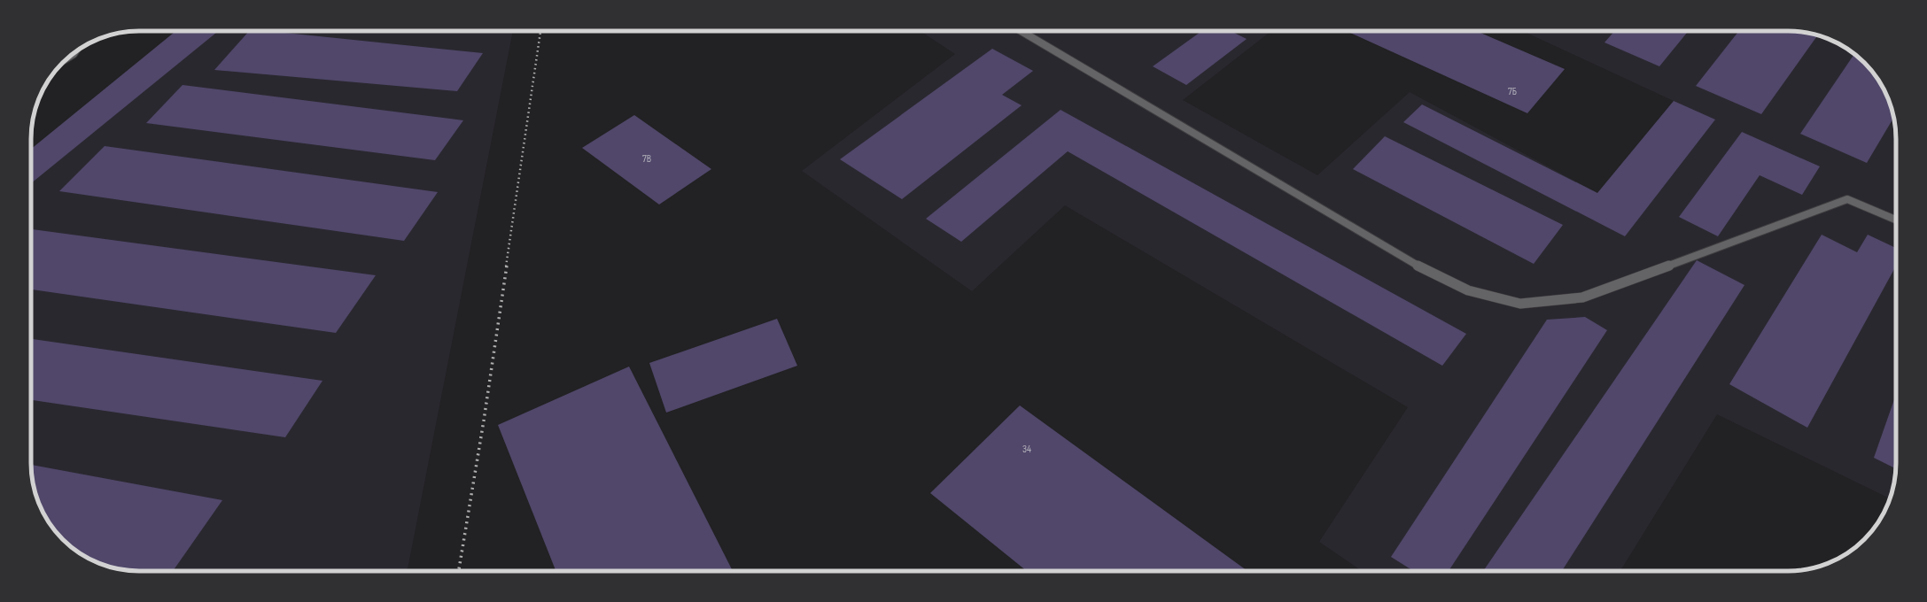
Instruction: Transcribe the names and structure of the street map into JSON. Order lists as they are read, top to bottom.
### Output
{
  "house_numbers": ["7Б", "7В", "34"]
}
